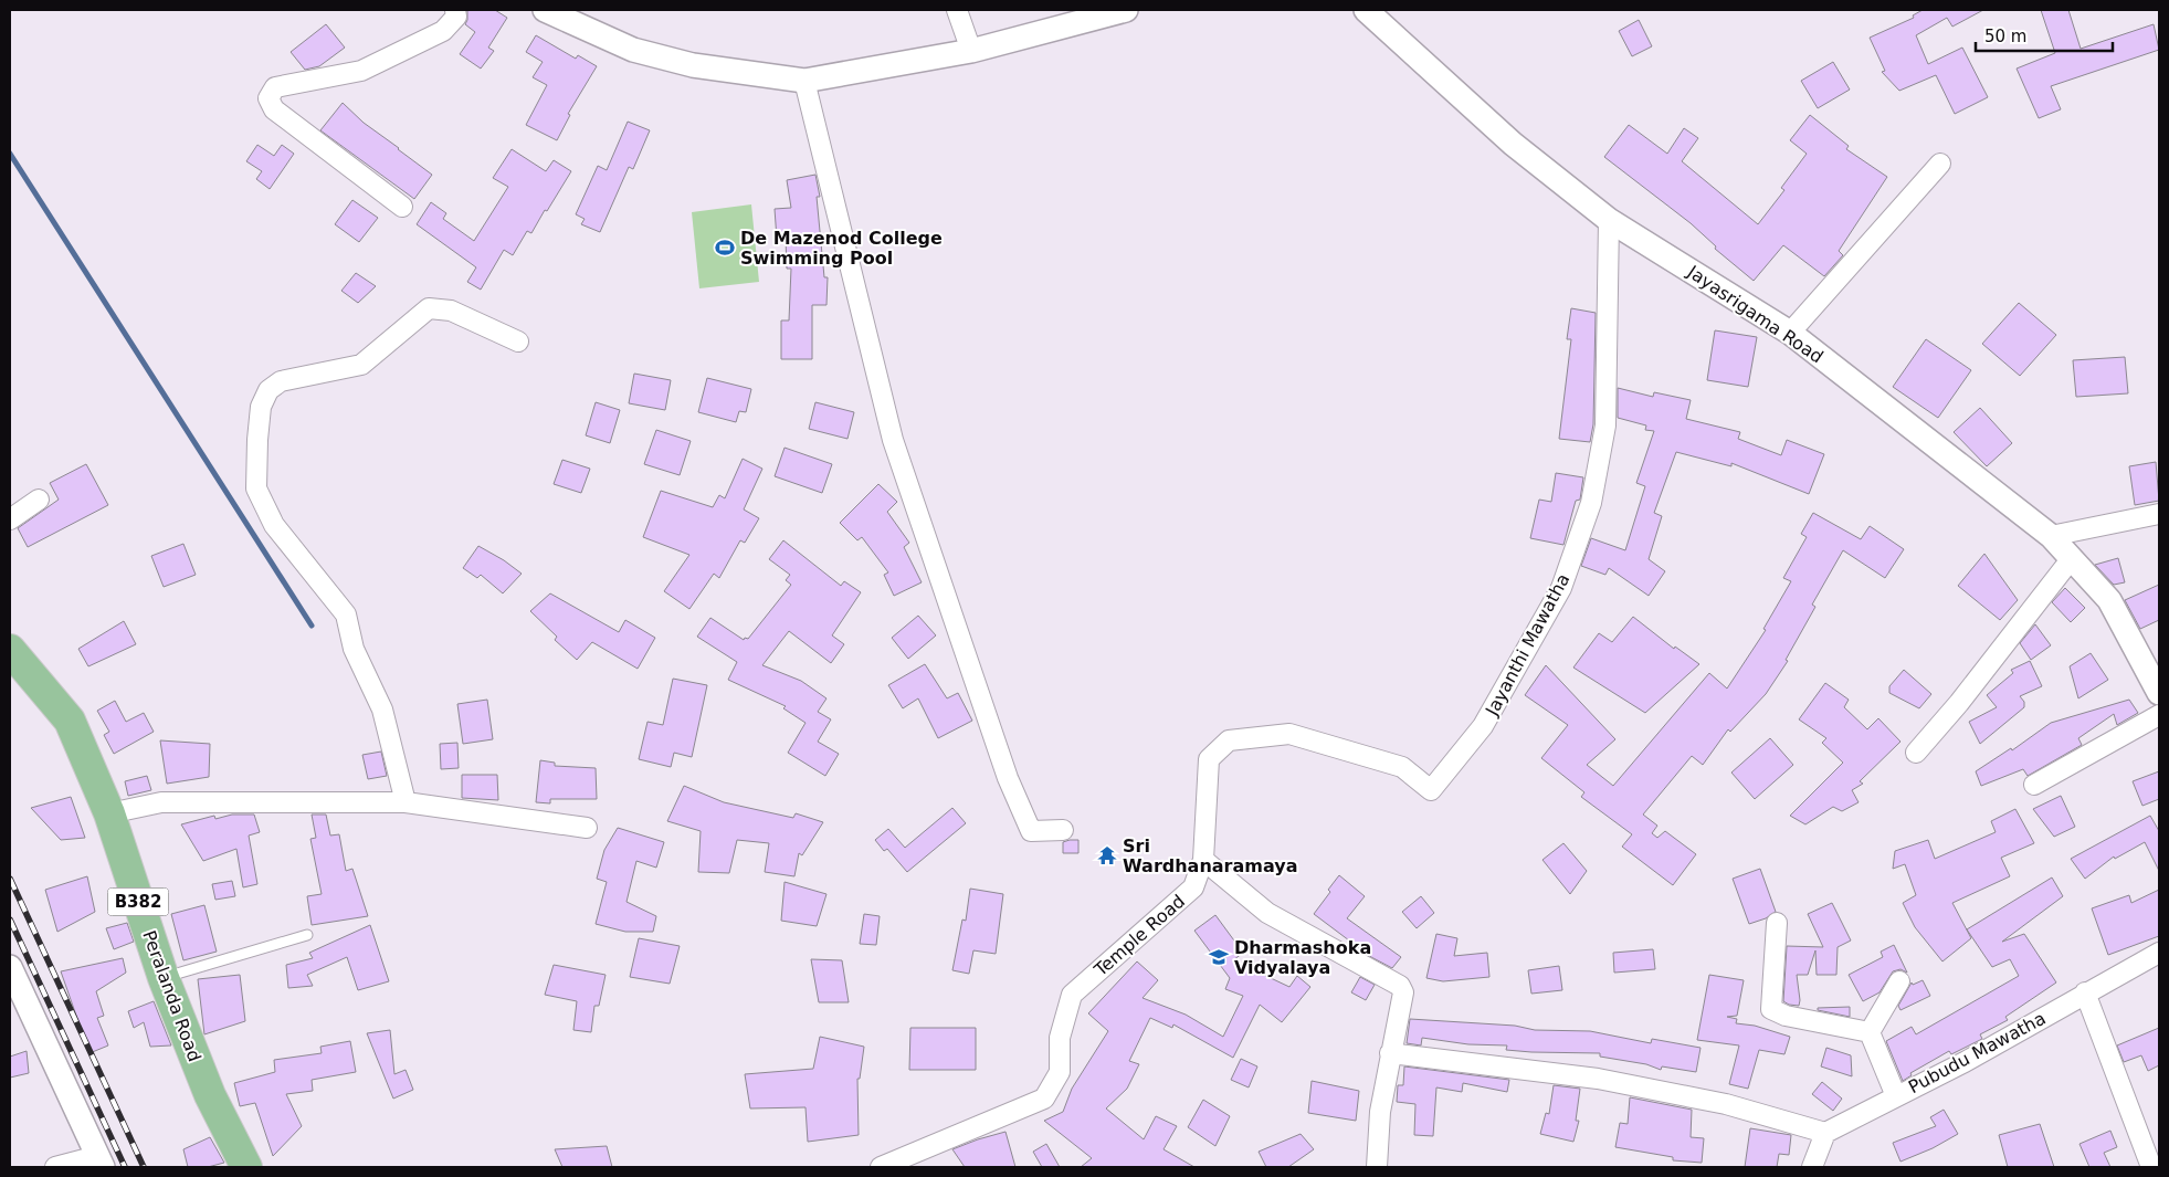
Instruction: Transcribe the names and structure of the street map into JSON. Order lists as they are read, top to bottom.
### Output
{
  "streets": {
    "main road": ["B382", "Peralanda Road"],
    "street": [
      "Jayasrigama Road",
      "Jayanthi Mawatha",
      "Temple Road",
      "Pubudu Mawatha"
    ]
  },
  "crossings": [
    ["Jayasrigama Road", "Jayanthi Mawatha"],
    ["Jayanthi Mawatha", "Temple Road"]
  ],
  "places": {
    "sports": ["De Mazenod College Swimming Pool"],
    "temple": ["Sri Wardhanaramaya"],
    "school or university": ["Dharmashoka Vidyalaya"]
  },
  "scale_bar": "50 m"
}
